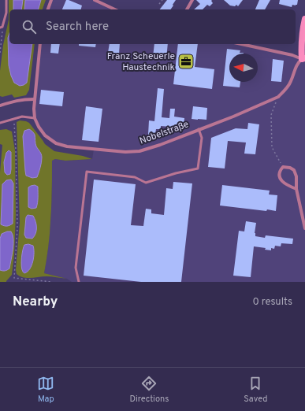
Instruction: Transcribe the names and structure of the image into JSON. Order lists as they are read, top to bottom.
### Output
{
  "streets": {
    "street": ["Nobelstraße"]
  },
  "places": {
    "office": ["Franz Scheuerle Haustechnik"]
  },
  "north": "left",
  "page": {
    "search": "Search here",
    "heading": ["Nearby", "0 results"],
    "nav": ["Map", "Directions", "Saved"]
  }
}
